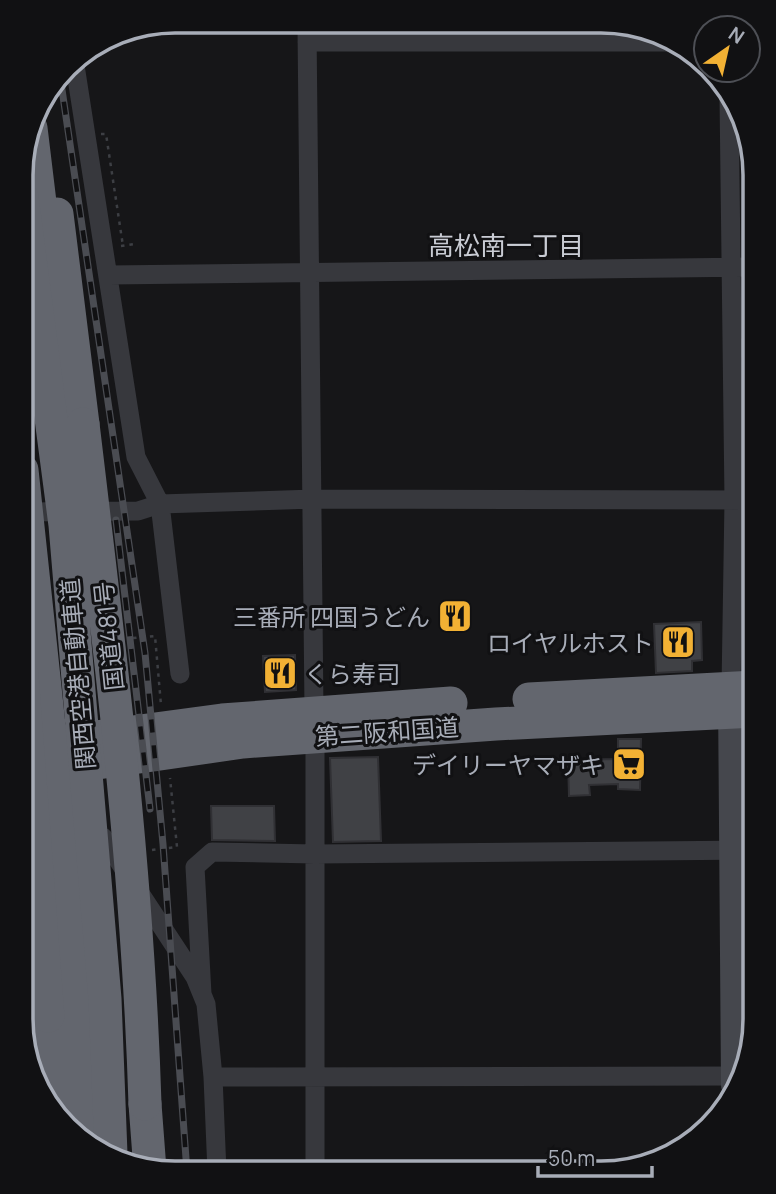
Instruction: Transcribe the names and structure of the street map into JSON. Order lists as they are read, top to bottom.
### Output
{
  "streets": {
    "highway": ["国道481号", "関西空港自動車道", "第二阪和国道"]
  },
  "crossings": [
    ["国道481号", "関西空港自動車道"]
  ],
  "districts": ["高松南一丁目"],
  "places": {
    "restaurant": ["三番所 四国うどん", "ロイヤルホスト", "くら寿司"],
    "supermarket": ["デイリーヤマザキ"]
  },
  "scale_bar": "50 m",
  "north": "top right"
}
